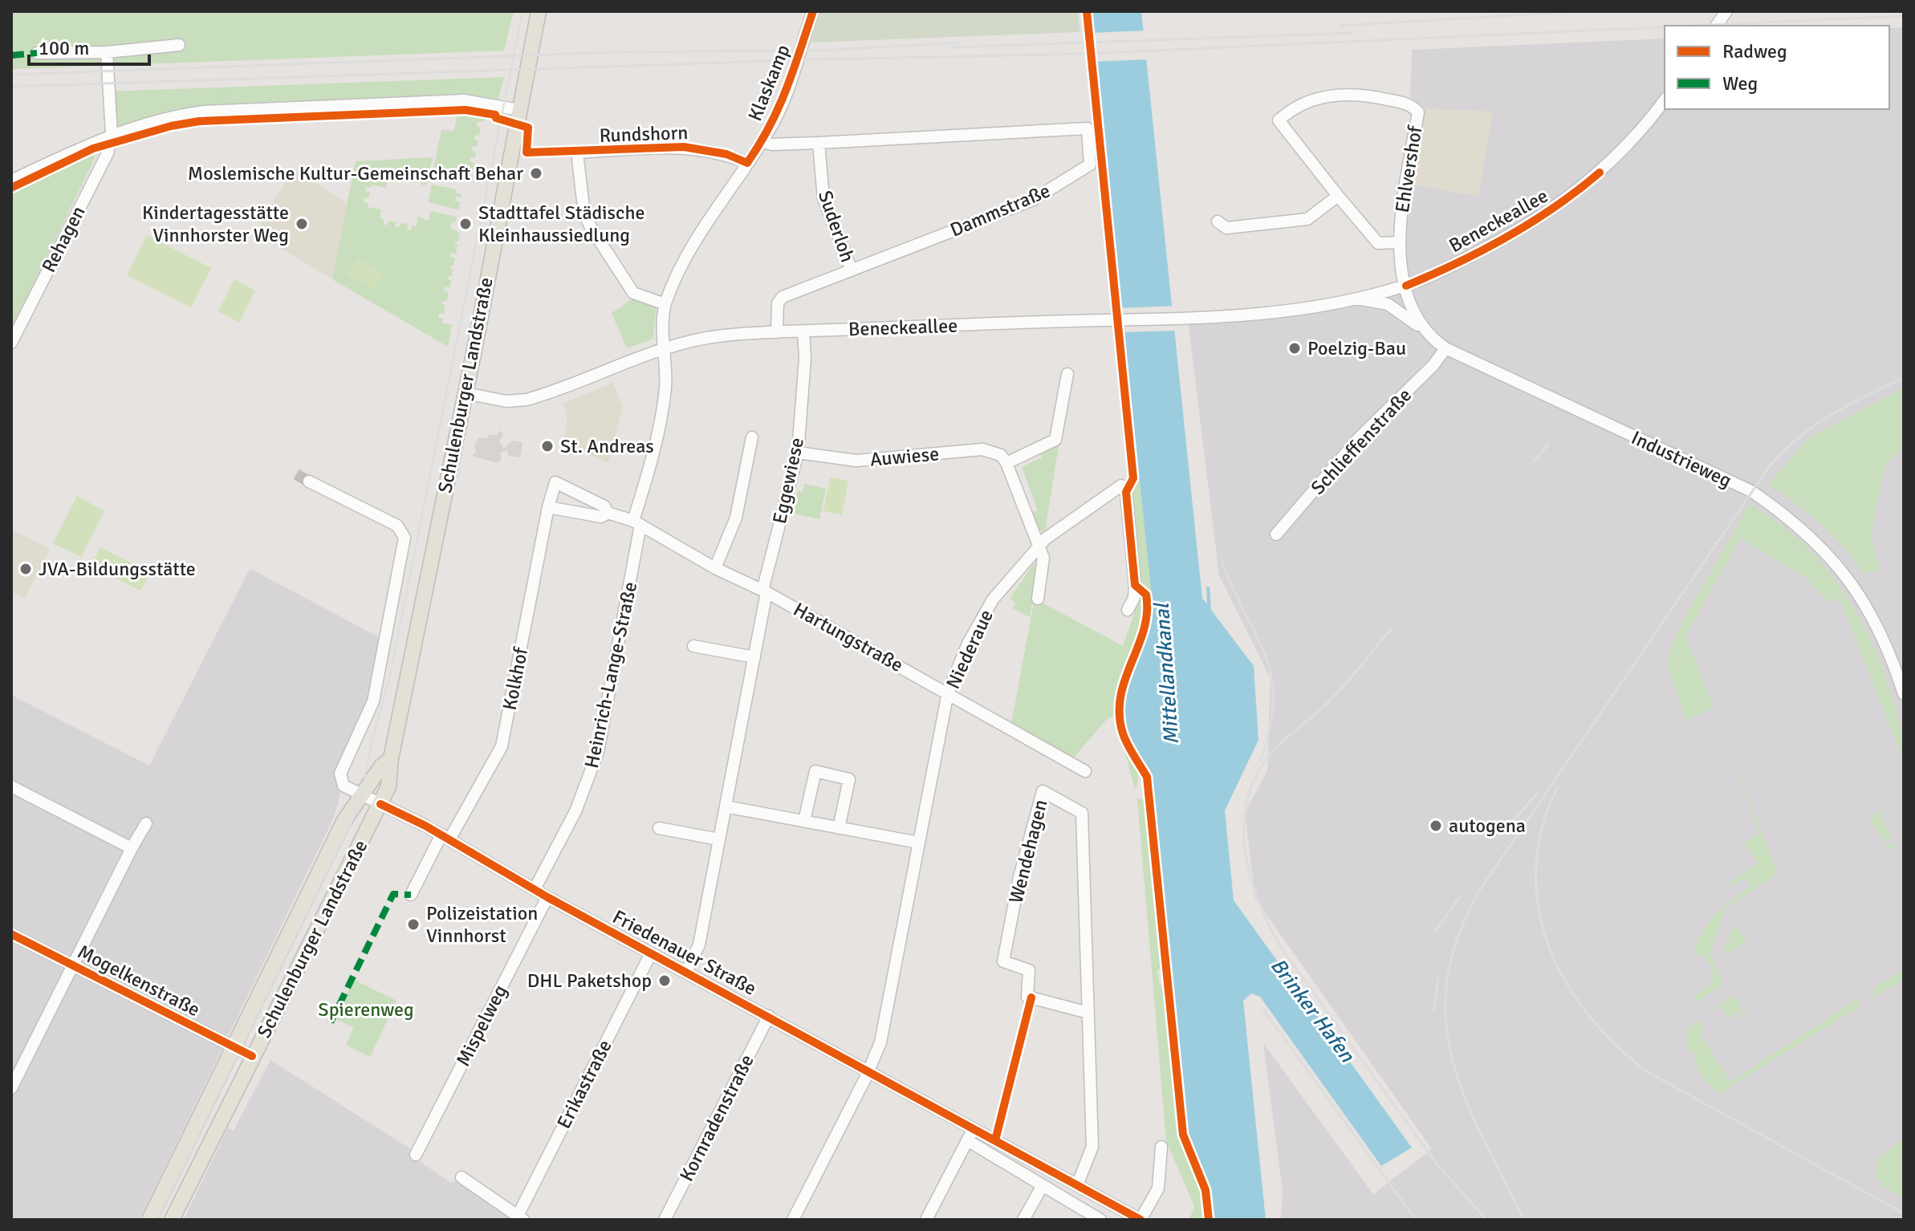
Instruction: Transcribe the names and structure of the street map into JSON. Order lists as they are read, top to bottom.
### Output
{
  "streets": {
    "main road": ["Schulenburger Landstraße"],
    "street": [
      "Klaskamp",
      "Rundshorn",
      "Ehlvershof",
      "Dammstraße",
      "Beneckeallee",
      "Suderloh",
      "Rehagen",
      "Schlieffenstraße",
      "Auwiese",
      "Industrieweg",
      "Eggewiese",
      "Hartungstraße",
      "Niederaue",
      "Heinrich-Lange-Straße",
      "Kolkhof",
      "Wendehagen",
      "Friedenauer Straße",
      "Mogelkenstraße",
      "Mispelweg",
      "Erikastraße",
      "Kornradenstraße"
    ]
  },
  "crossings": [
    ["Klaskamp", "Rundshorn"],
    ["Klaskamp", "Dammstraße"],
    ["Klaskamp", "Beneckeallee"],
    ["Klaskamp", "Heinrich-Lange-Straße"],
    ["Ehlvershof", "Beneckeallee"],
    ["Ehlvershof", "Industrieweg"],
    ["Dammstraße", "Beneckeallee"],
    ["Dammstraße", "Suderloh"],
    ["Beneckeallee", "Schulenburger Landstraße"],
    ["Beneckeallee", "Industrieweg"],
    ["Beneckeallee", "Eggewiese"],
    ["Beneckeallee", "Heinrich-Lange-Straße"],
    ["Schulenburger Landstraße", "Friedenauer Straße"],
    ["Schulenburger Landstraße", "Mogelkenstraße"],
    ["Schlieffenstraße", "Industrieweg"],
    ["Auwiese", "Eggewiese"],
    ["Eggewiese", "Hartungstraße"],
    ["Eggewiese", "Friedenauer Straße"],
    ["Hartungstraße", "Niederaue"],
    ["Hartungstraße", "Heinrich-Lange-Straße"],
    ["Hartungstraße", "Kolkhof"],
    ["Niederaue", "Friedenauer Straße"],
    ["Heinrich-Lange-Straße", "Friedenauer Straße"],
    ["Kolkhof", "Friedenauer Straße"],
    ["Wendehagen", "Friedenauer Straße"],
    ["Friedenauer Straße", "Mispelweg"],
    ["Friedenauer Straße", "Erikastraße"],
    ["Friedenauer Straße", "Kornradenstraße"]
  ],
  "water": ["Mittellandkanal", "Brinker Hafen"],
  "parks": ["Spierenweg"],
  "places": [
    "Moslemische Kultur-Gemeinschaft Behar",
    "Kindertagesstätte Vinnhorster Weg",
    "Stadttafel Städische Kleinhaussiedlung",
    "Poelzig-Bau",
    "St. Andreas",
    "JVA-Bildungsstätte",
    "autogena",
    "Polizeistation Vinnhorst",
    "DHL Paketshop"
  ],
  "legend": ["Radweg", "Weg"],
  "scale_bar": "100 m"
}
